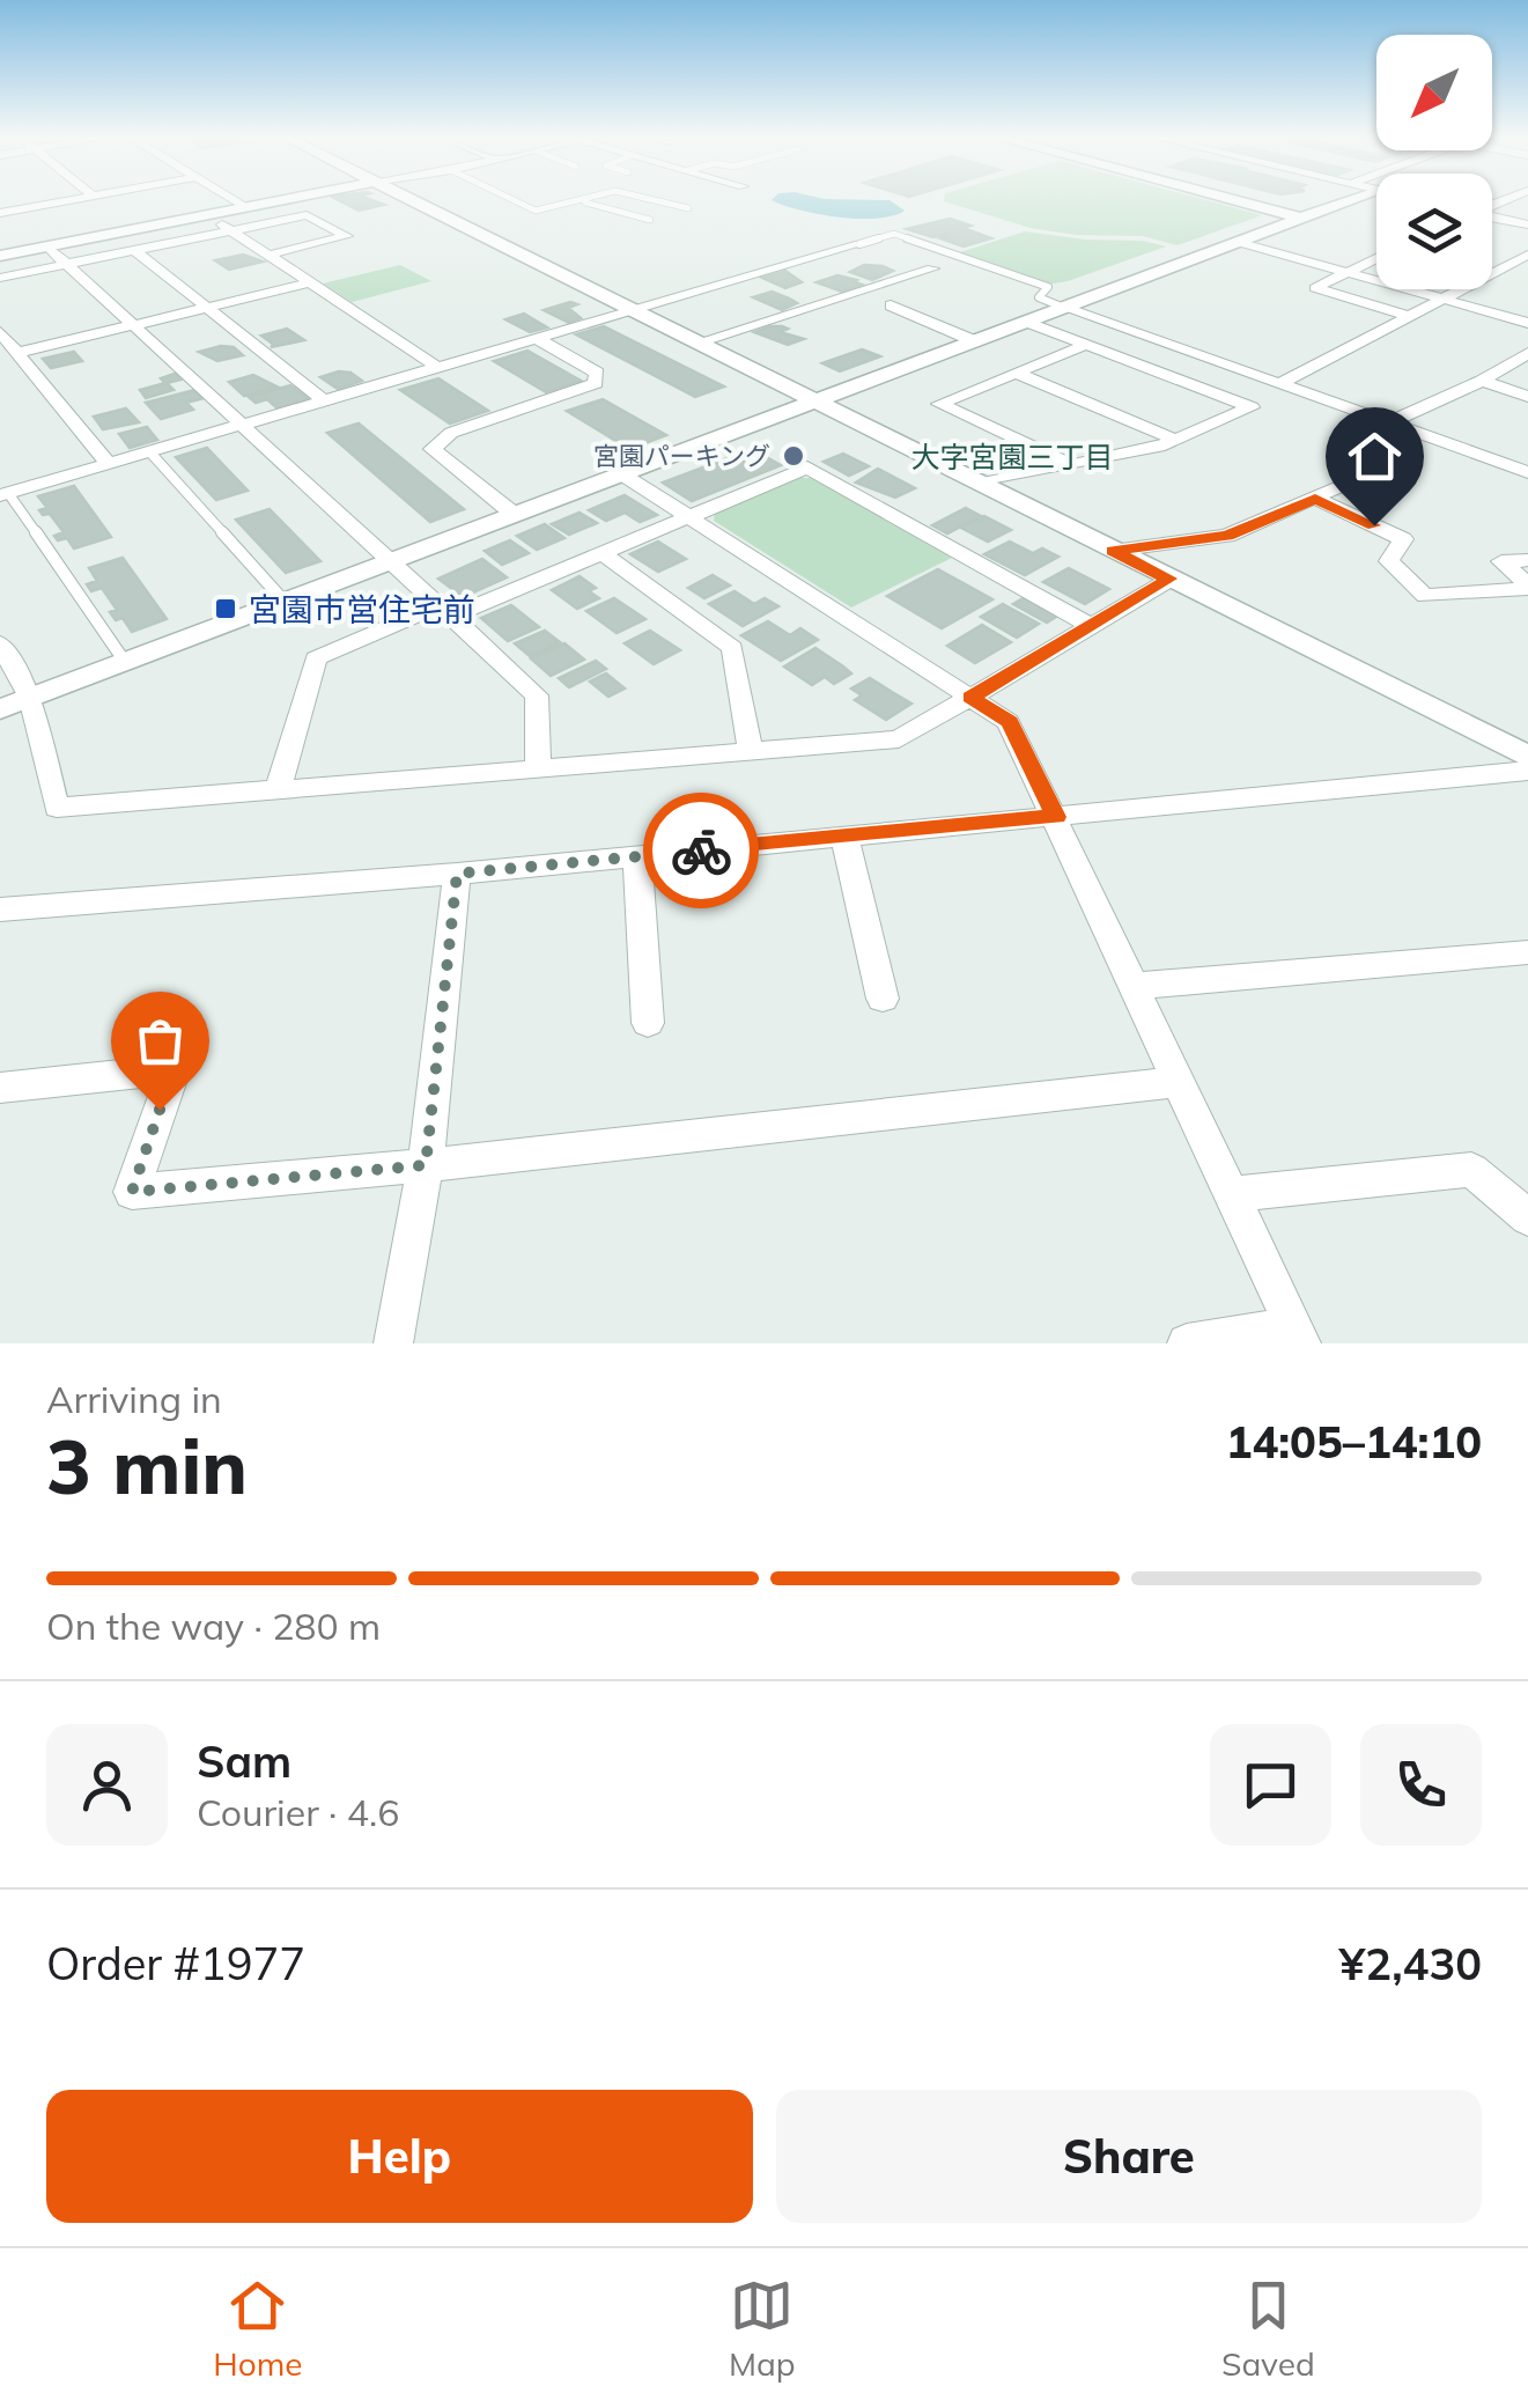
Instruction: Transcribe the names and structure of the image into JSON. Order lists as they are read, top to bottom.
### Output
{
  "districts": ["大字宮園三丁目"],
  "places": {
    "other": ["宮園パーキング"],
    "transit": ["宮園市営住宅前"]
  },
  "north": "bottom left",
  "page": {
    "heading": ["3 min", "Arriving in", "14:05–14:10"],
    "panel": [
      "Sam",
      "Courier · 4.6",
      "Order #1977",
      "¥2,430"
    ],
    "bar": "On the way · 280 m",
    "buttons": ["Help", "Share"],
    "tabs": ["Home", "Map", "Saved"]
  }
}
